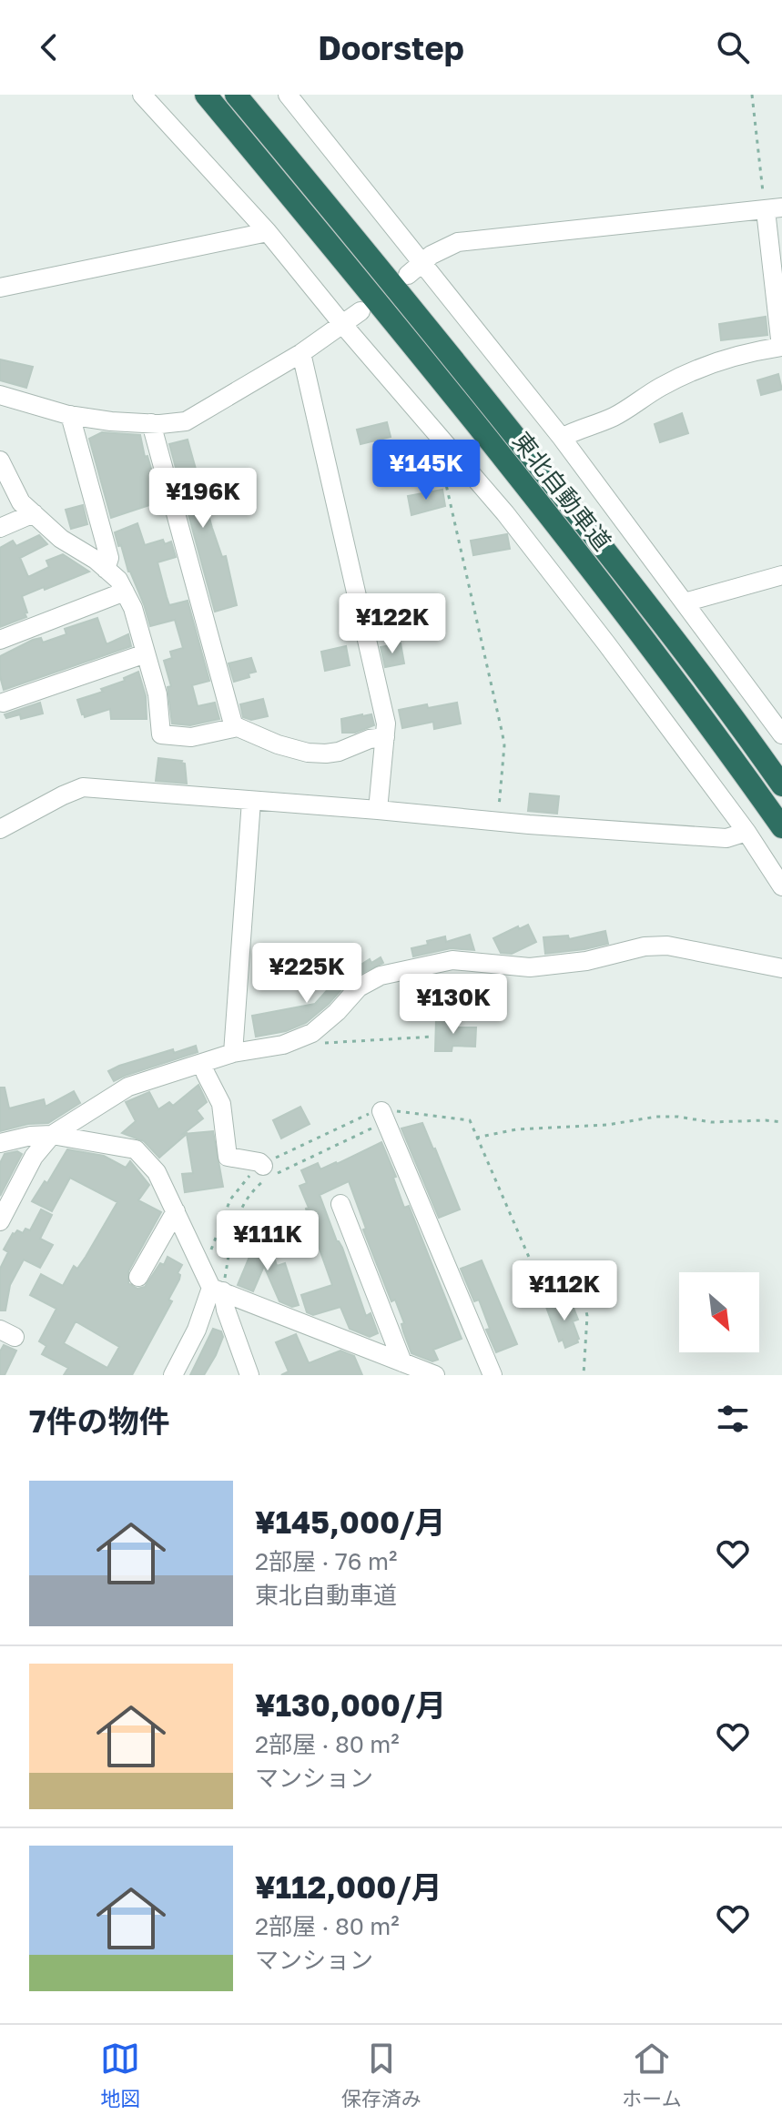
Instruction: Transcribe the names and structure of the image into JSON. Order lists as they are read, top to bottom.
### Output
{
  "streets": {
    "highway": ["東北自動車道"]
  },
  "north": "bottom right",
  "page": {
    "header": "Doorstep",
    "price": [
      "¥145K",
      "¥196K",
      "¥122K",
      "¥225K",
      "¥130K",
      "¥111K",
      "¥112K"
    ],
    "heading": "7件の物件",
    "list": [
      {
        "name": "¥145,000/月",
        "note": "2部屋 · 76 m² · 東北自動車道"
      },
      {
        "name": "¥130,000/月",
        "note": "2部屋 · 80 m² · マンション"
      },
      {
        "name": "¥112,000/月",
        "note": "2部屋 · 80 m² · マンション"
      }
    ],
    "tabs": ["地図", "保存済み", "ホーム"]
  }
}
